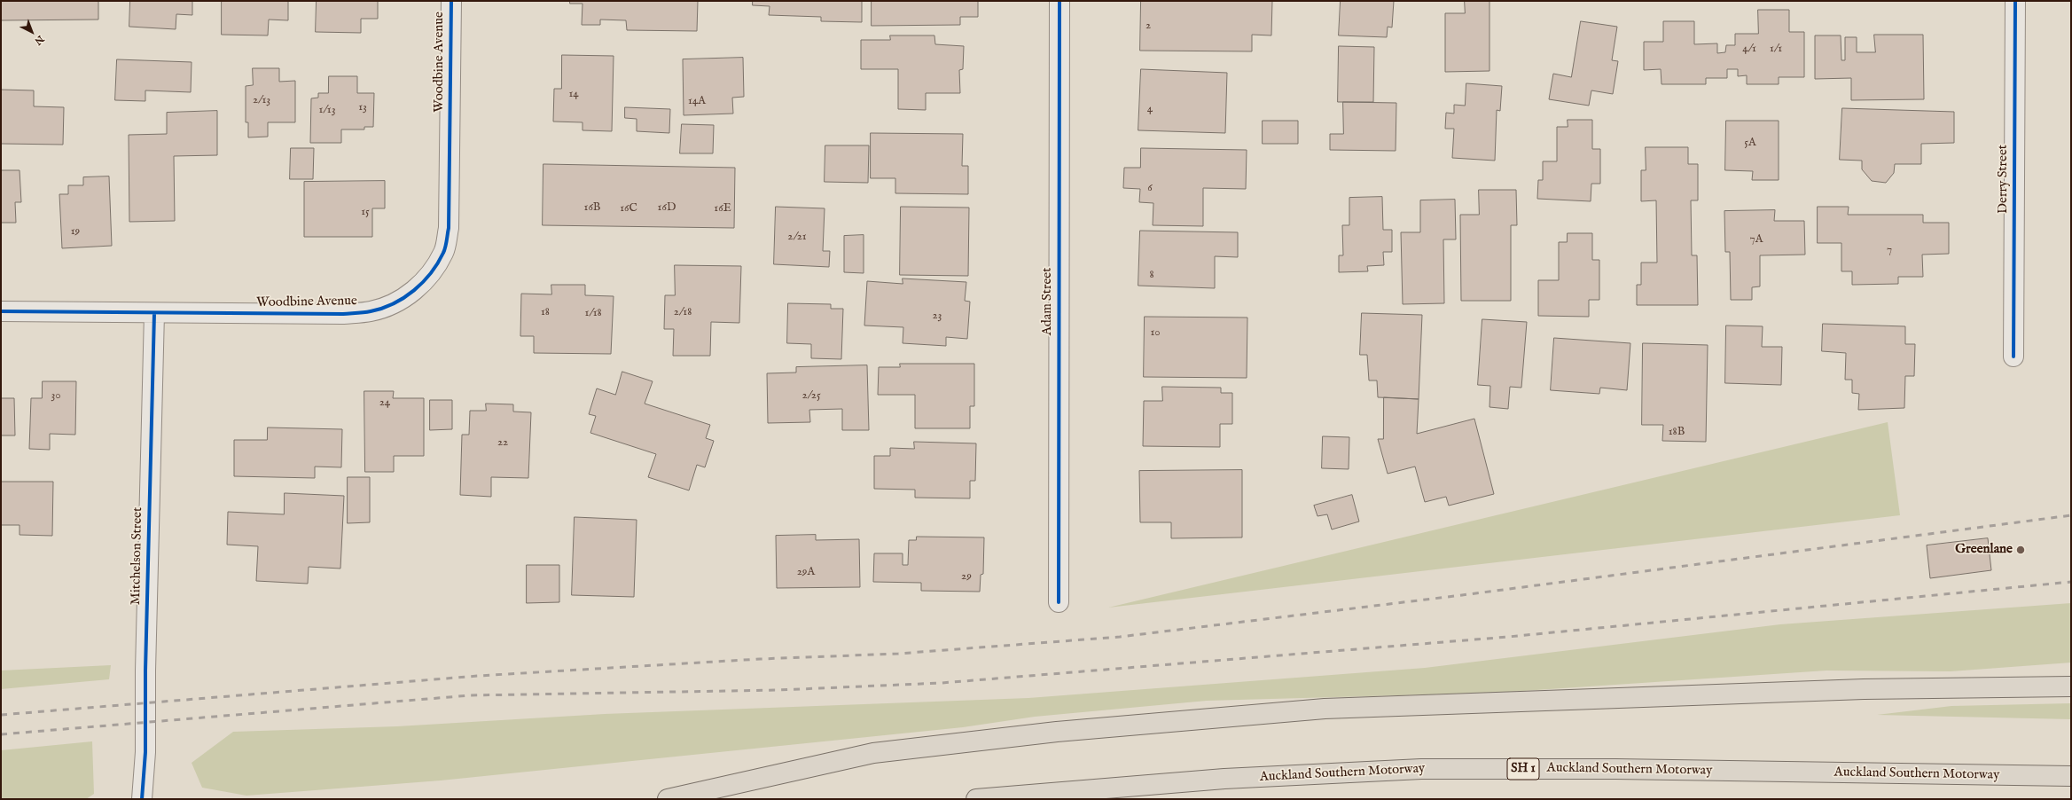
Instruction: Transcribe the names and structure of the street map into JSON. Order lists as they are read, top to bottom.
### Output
{
  "streets": {
    "highway": ["SH 1", "Auckland Southern Motorway"],
    "street": [
      "Woodbine Avenue",
      "Derry Street",
      "Adam Street",
      "Mitchelson Street"
    ]
  },
  "crossings": [
    ["Woodbine Avenue", "Mitchelson Street"]
  ],
  "places": ["Greenlane"],
  "house_numbers": [
    "2",
    "4/1",
    "1/1",
    "14",
    "2/13",
    "14A",
    "13",
    "4",
    "1/13",
    "5A",
    "6",
    "16B",
    "16D",
    "16C",
    "16E",
    "15",
    "19",
    "2/21",
    "7A",
    "7",
    "8",
    "18",
    "2/18",
    "1/18",
    "23",
    "10",
    "30",
    "2/25",
    "24",
    "18B",
    "22",
    "29A",
    "29"
  ],
  "north": "bottom right"
}
